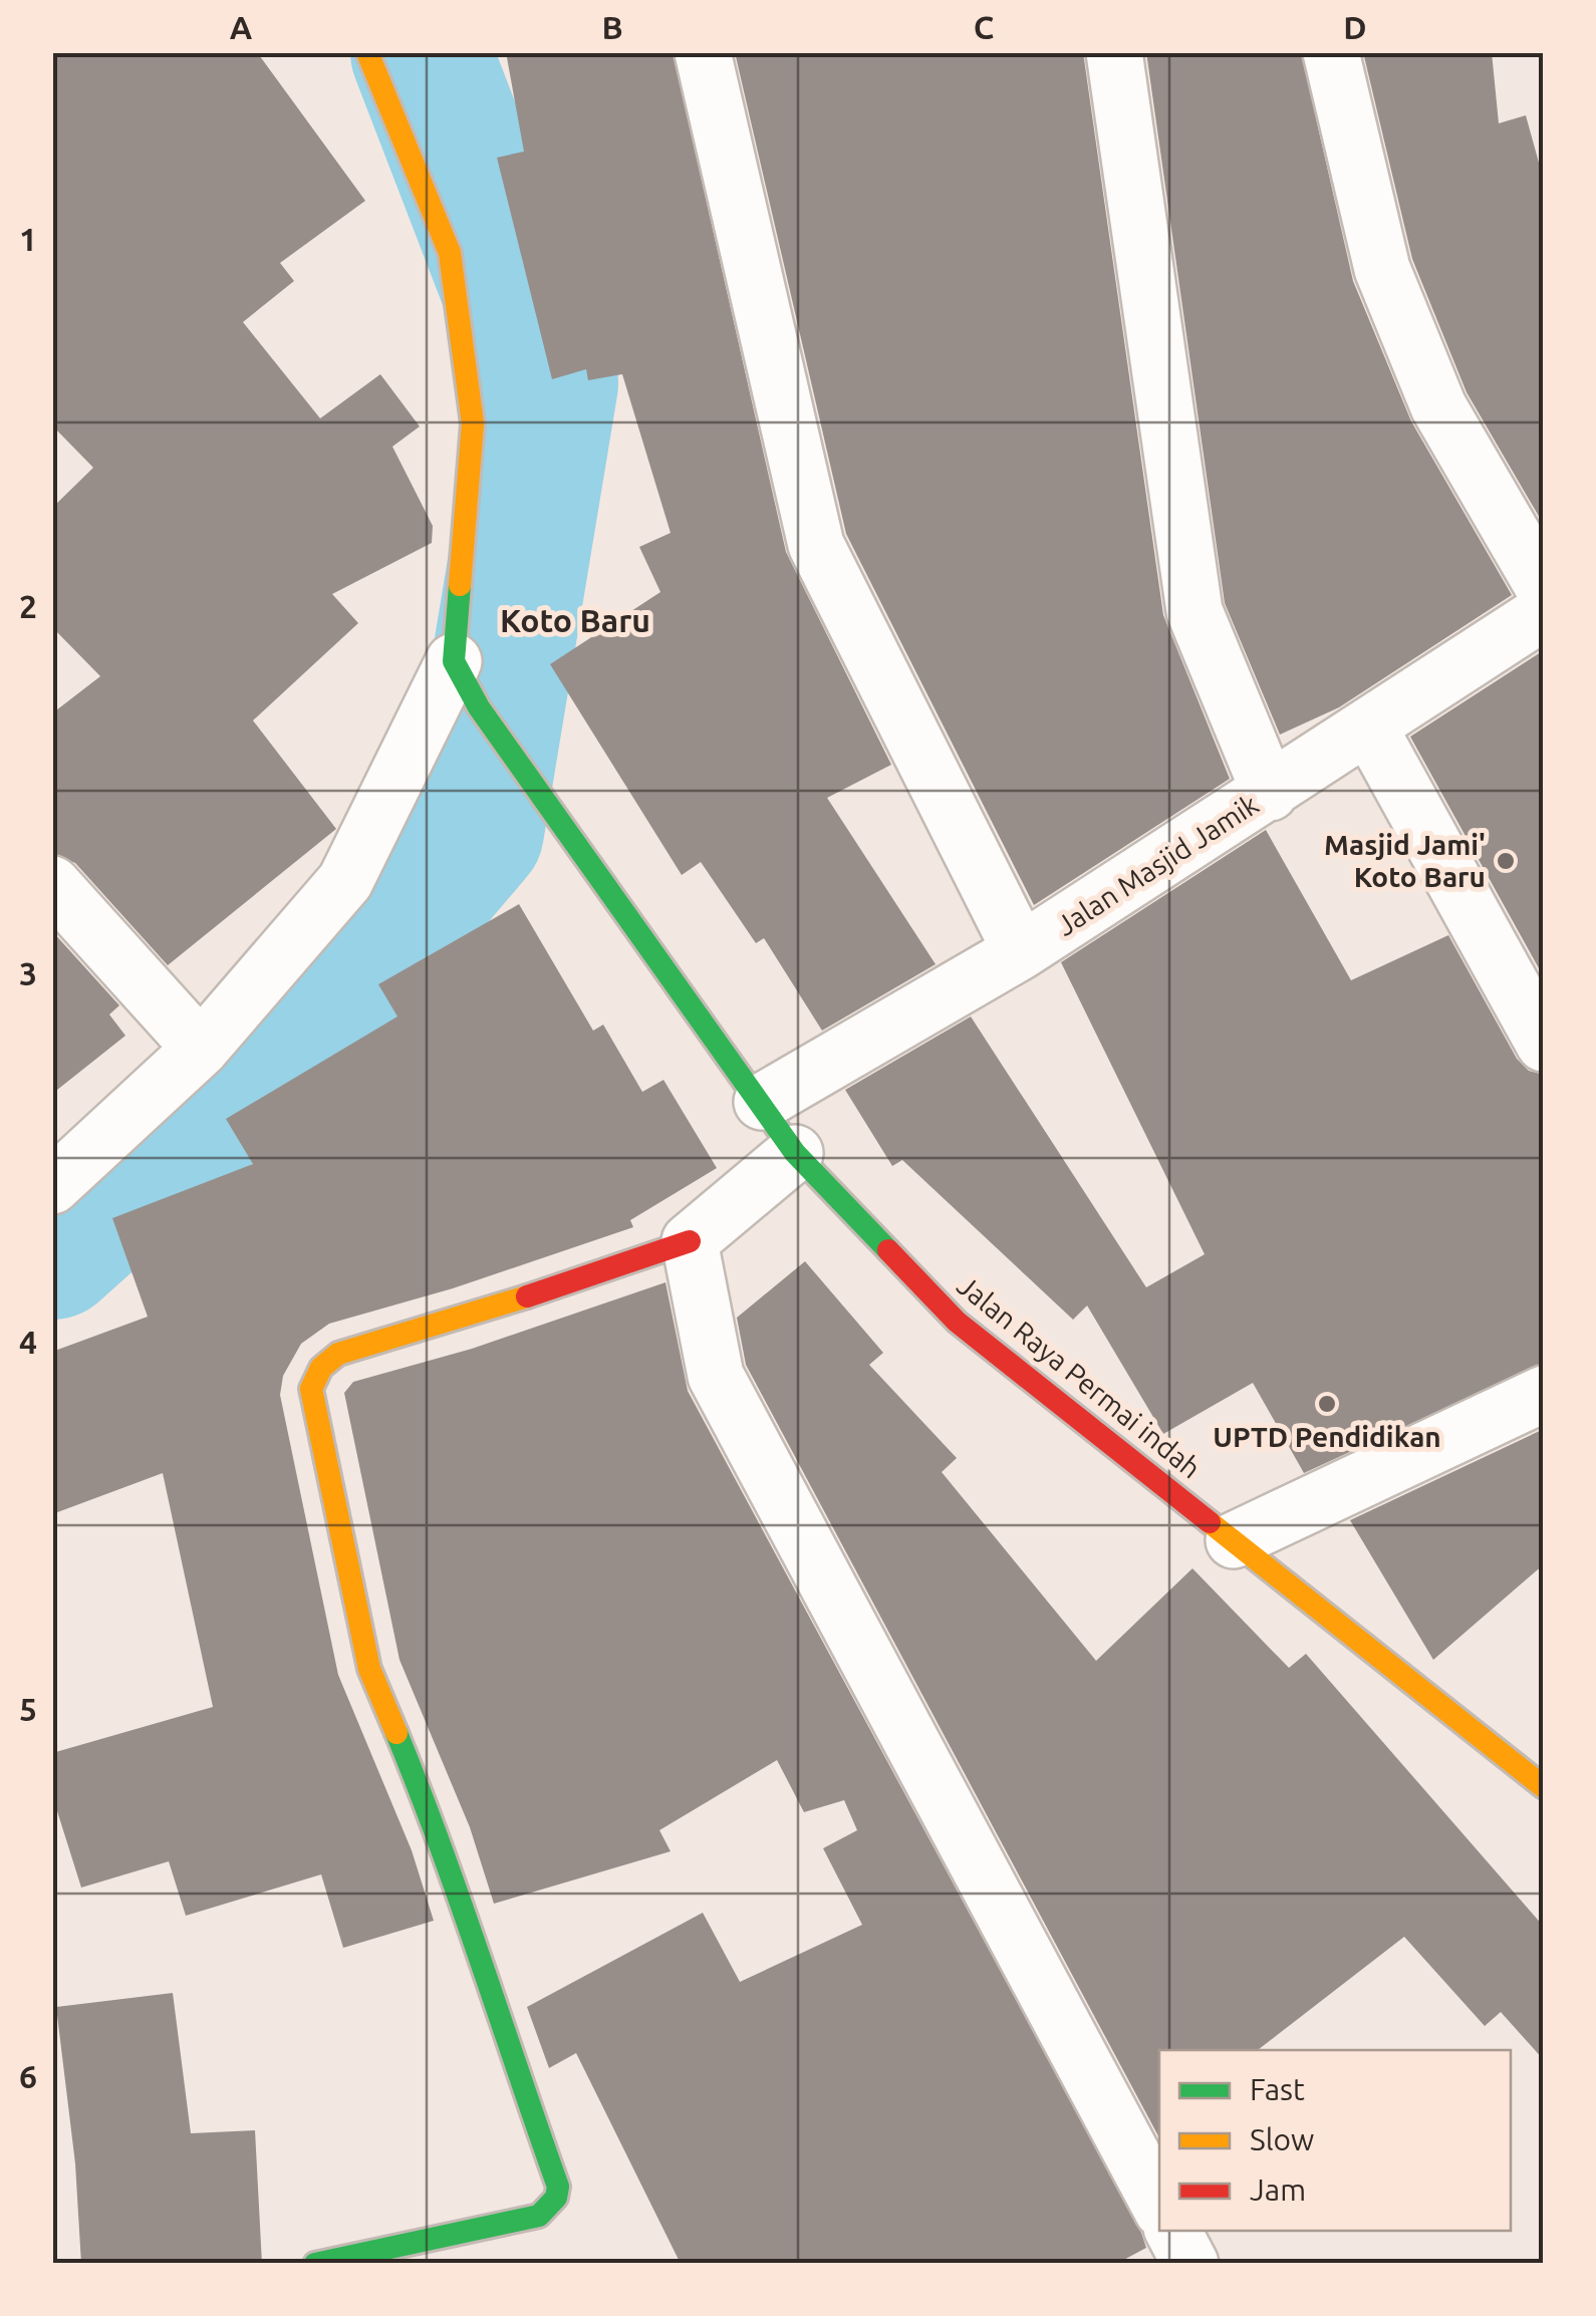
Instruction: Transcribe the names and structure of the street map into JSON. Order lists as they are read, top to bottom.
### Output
{
  "streets": {
    "main road": ["Jalan Raya Permai indah"],
    "street": ["Jalan Masjid Jamik"]
  },
  "crossings": [
    ["Jalan Masjid Jamik", "Jalan Raya Permai indah"]
  ],
  "districts": ["Koto Baru"],
  "places": ["Masjid Jami' Koto Baru", "UPTD Pendidikan"],
  "legend": ["Fast", "Slow", "Jam"],
  "grid": {
    "columns": [
      "A",
      "B",
      "C",
      "D"
    ],
    "rows": [
      "1",
      "2",
      "3",
      "4",
      "5",
      "6"
    ]
  }
}
